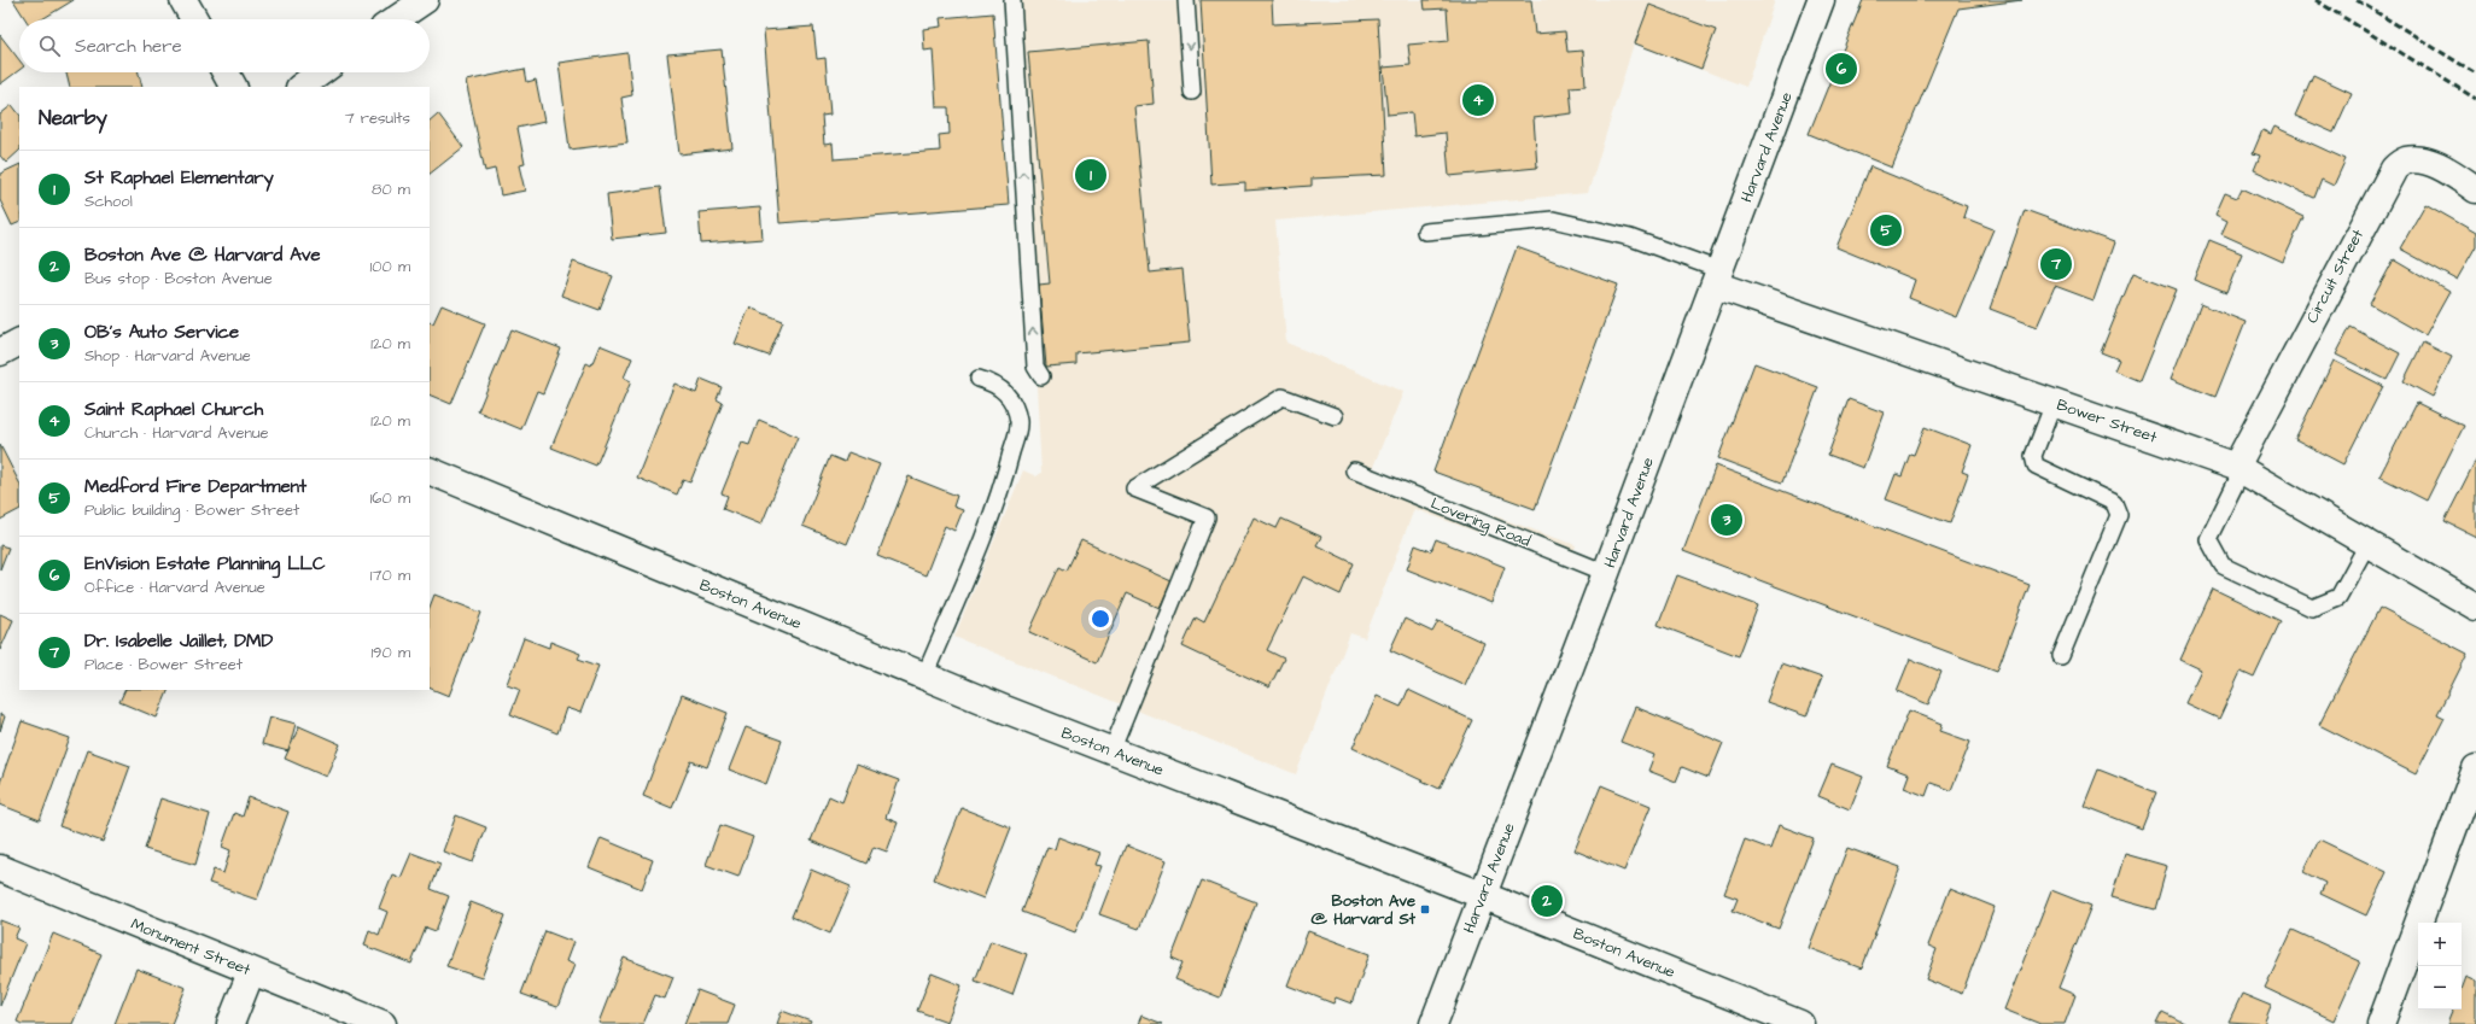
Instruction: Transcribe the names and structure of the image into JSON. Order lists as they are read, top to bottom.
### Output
{
  "streets": {
    "street": [
      "Harvard Avenue",
      "Circuit Street",
      "Bower Street",
      "Boston Avenue",
      "Monument Street"
    ],
    "lane": ["Lovering Road"]
  },
  "crossings": [
    ["Harvard Avenue", "Bower Street"],
    ["Harvard Avenue", "Lovering Road"],
    ["Harvard Avenue", "Boston Avenue"],
    ["Circuit Street", "Bower Street"]
  ],
  "places": {
    "transit": ["Boston Ave @ Harvard St"]
  },
  "page": {
    "search": "Search here",
    "pins": [
      "6",
      "4",
      "1",
      "5",
      "7",
      "3",
      "2"
    ],
    "heading": ["Nearby", "7 results"],
    "list": [
      {
        "mark": "1",
        "name": "St Raphael Elementary",
        "note": "School",
        "value": "80 m"
      },
      {
        "mark": "2",
        "name": "Boston Ave @ Harvard Ave",
        "note": "Bus stop · Boston Avenue",
        "value": "100 m"
      },
      {
        "mark": "3",
        "name": "OB's Auto Service",
        "note": "Shop · Harvard Avenue",
        "value": "120 m"
      },
      {
        "mark": "4",
        "name": "Saint Raphael Church",
        "note": "Church · Harvard Avenue",
        "value": "120 m"
      },
      {
        "mark": "5",
        "name": "Medford Fire Department",
        "note": "Public building · Bower Street",
        "value": "160 m"
      },
      {
        "mark": "6",
        "name": "EnVision Estate Planning LLC",
        "note": "Office · Harvard Avenue",
        "value": "170 m"
      },
      {
        "mark": "7",
        "name": "Dr. Isabelle Jaillet, DMD",
        "note": "Place · Bower Street",
        "value": "190 m"
      }
    ],
    "map_buttons": ["+", "−"]
  }
}
